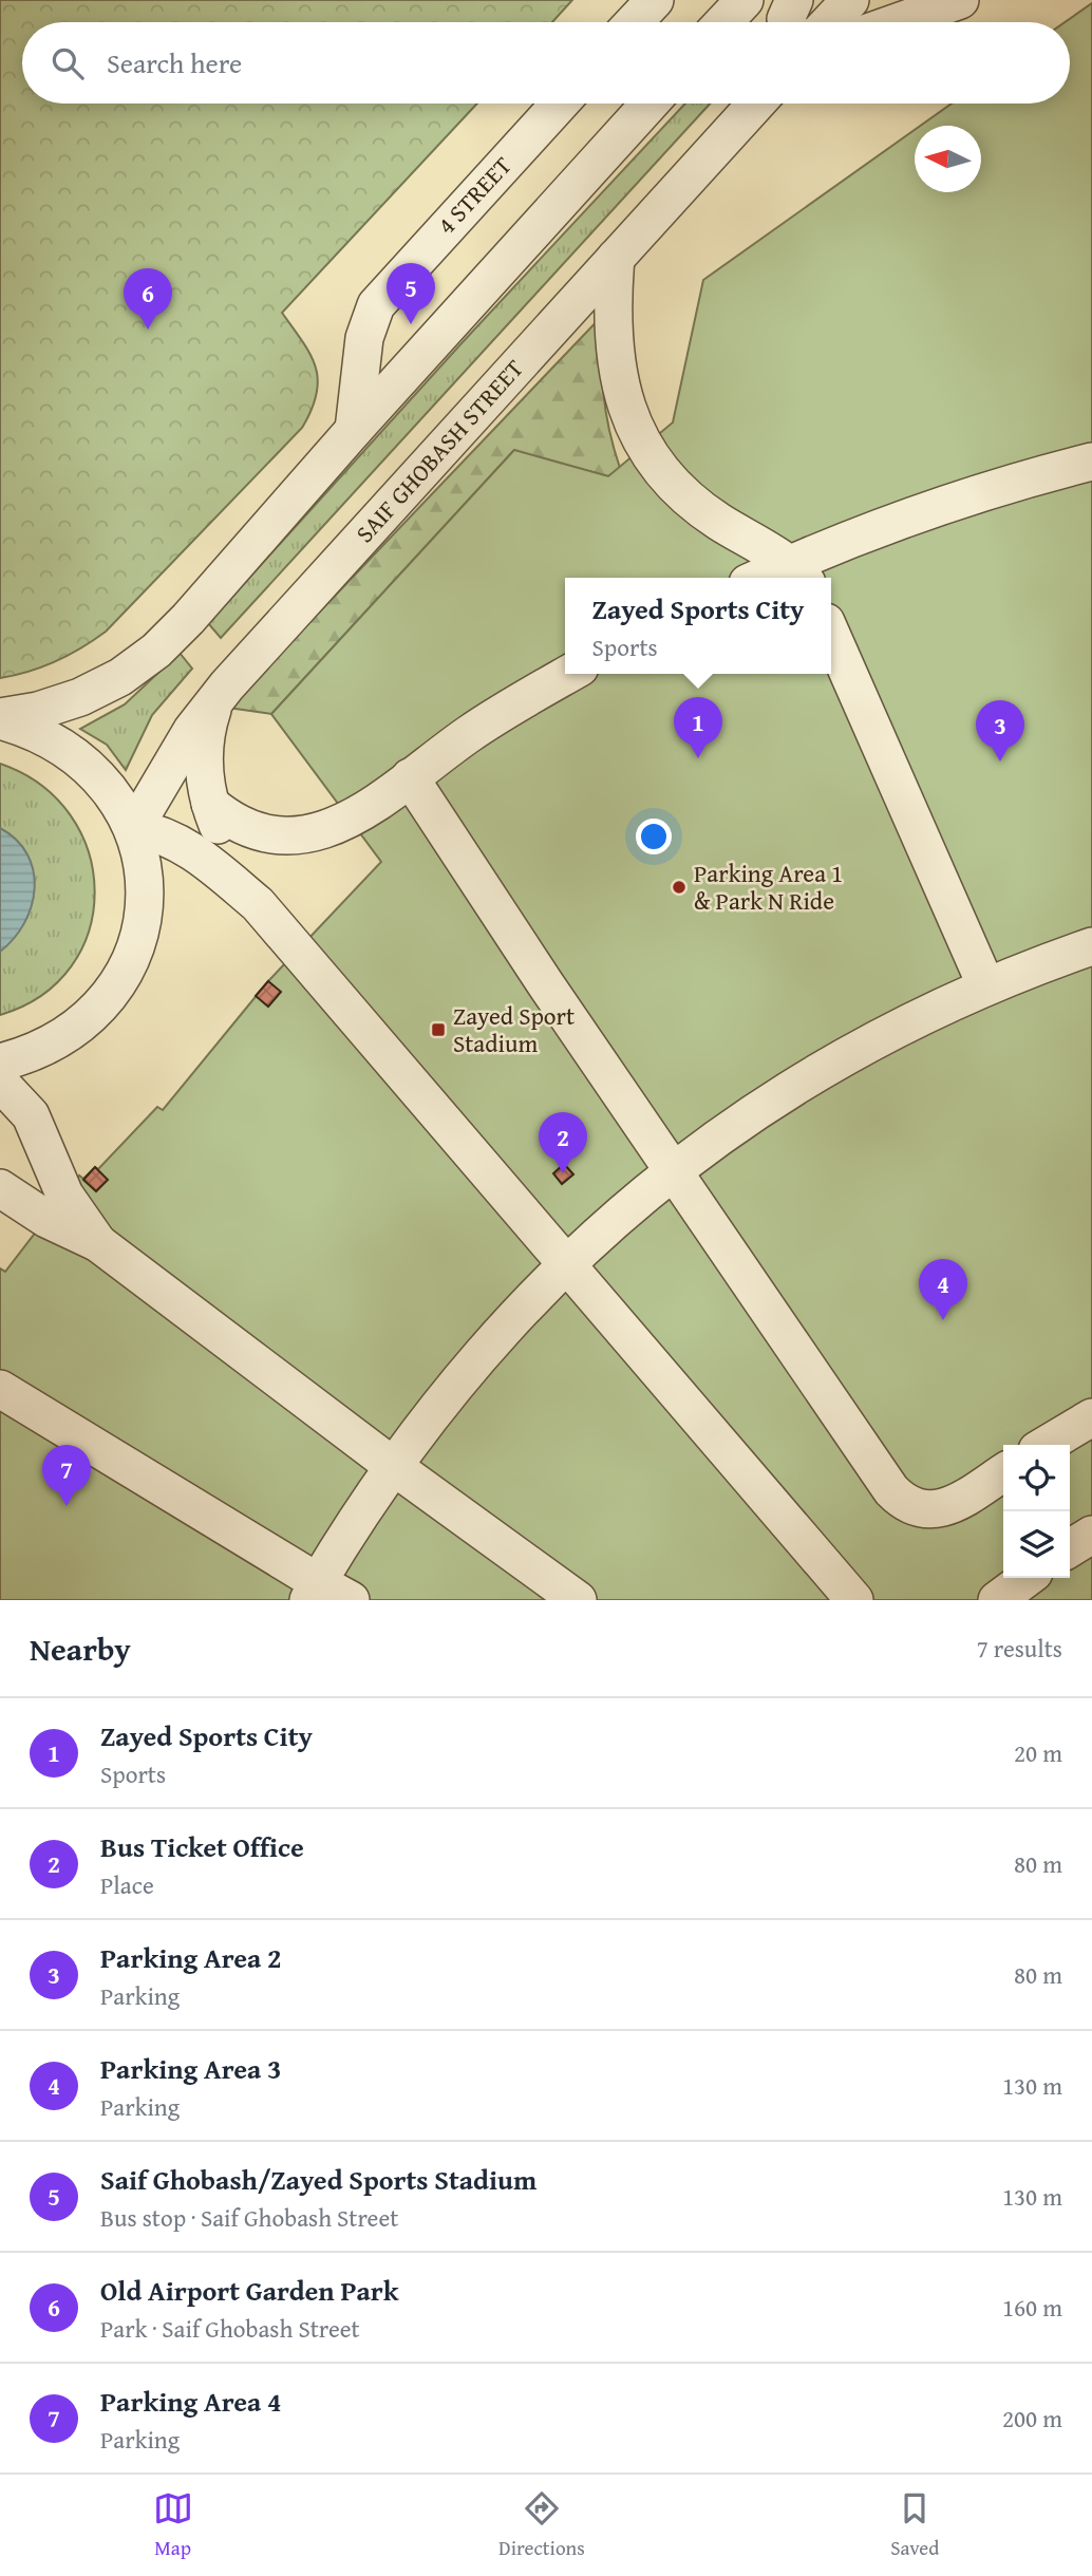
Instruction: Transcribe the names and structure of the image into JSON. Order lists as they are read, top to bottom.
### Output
{
  "streets": {
    "street": ["4 STREET", "SAIF GHOBASH STREET"]
  },
  "places": {
    "other": ["Parking Area 1 & Park N Ride"],
    "transit": ["Zayed Sport Stadium"]
  },
  "north": "left",
  "page": {
    "search": "Search here",
    "pins": [
      "5",
      "6",
      "1",
      "3",
      "2",
      "4",
      "7"
    ],
    "popup": ["Zayed Sports City", "Sports"],
    "heading": ["Nearby", "7 results"],
    "list": [
      {
        "mark": "1",
        "name": "Zayed Sports City",
        "note": "Sports",
        "value": "20 m"
      },
      {
        "mark": "2",
        "name": "Bus Ticket Office",
        "note": "Place",
        "value": "80 m"
      },
      {
        "mark": "3",
        "name": "Parking Area 2",
        "note": "Parking",
        "value": "80 m"
      },
      {
        "mark": "4",
        "name": "Parking Area 3",
        "note": "Parking",
        "value": "130 m"
      },
      {
        "mark": "5",
        "name": "Saif Ghobash/Zayed Sports Stadium",
        "note": "Bus stop · Saif Ghobash Street",
        "value": "130 m"
      },
      {
        "mark": "6",
        "name": "Old Airport Garden Park",
        "note": "Park · Saif Ghobash Street",
        "value": "160 m"
      },
      {
        "mark": "7",
        "name": "Parking Area 4",
        "note": "Parking",
        "value": "200 m"
      }
    ],
    "nav": ["Map", "Directions", "Saved"]
  }
}
